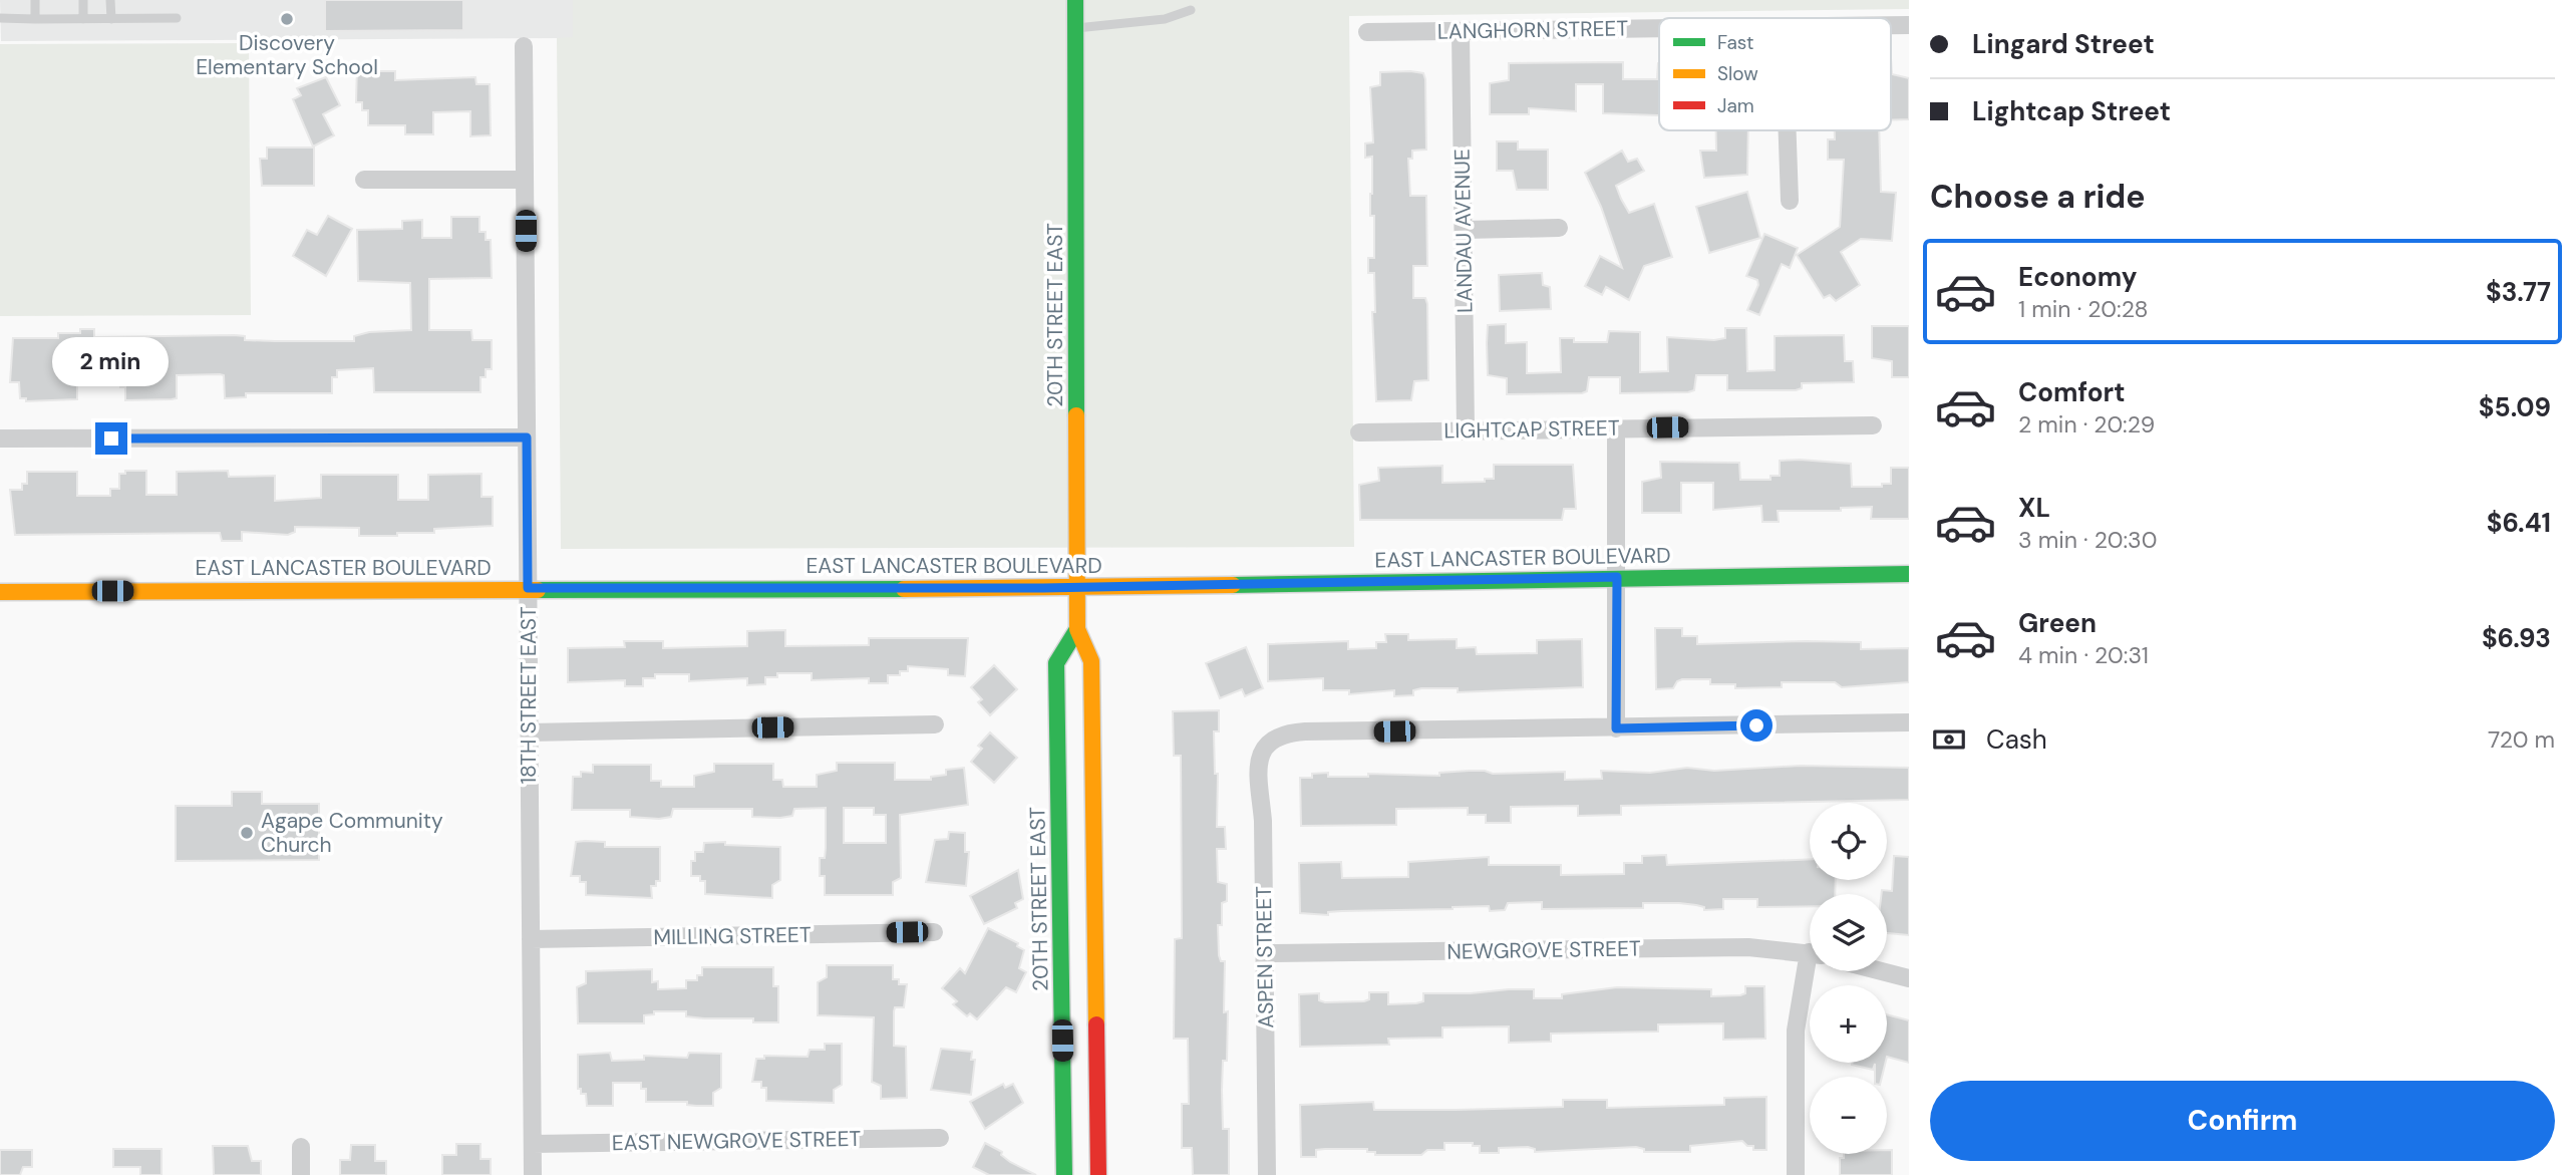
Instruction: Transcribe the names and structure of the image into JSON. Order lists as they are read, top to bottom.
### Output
{
  "streets": {
    "main road": ["20TH STREET EAST", "EAST LANCASTER BOULEVARD"],
    "street": [
      "LANGHORN STREET",
      "LANDAU AVENUE",
      "LIGHTCAP STREET",
      "18TH STREET EAST",
      "MILLING STREET",
      "NEWGROVE STREET",
      "ASPEN STREET",
      "EAST NEWGROVE STREET"
    ]
  },
  "crossings": [
    ["LANGHORN STREET", "LANDAU AVENUE"],
    ["LANDAU AVENUE", "LIGHTCAP STREET"],
    ["20TH STREET EAST", "EAST LANCASTER BOULEVARD"],
    ["EAST LANCASTER BOULEVARD", "18TH STREET EAST"],
    ["18TH STREET EAST", "MILLING STREET"],
    ["18TH STREET EAST", "EAST NEWGROVE STREET"],
    ["NEWGROVE STREET", "ASPEN STREET"]
  ],
  "places": ["Discovery Elementary School", "Agape Community Church"],
  "legend": ["Fast", "Slow", "Jam"],
  "page": {
    "banner": ["Lingard Street", "Lightcap Street"],
    "heading": "Choose a ride",
    "list": [
      {
        "name": "Economy",
        "note": "1 min · 20:28",
        "value": "$3.77"
      },
      {
        "name": "Comfort",
        "note": "2 min · 20:29",
        "value": "$5.09"
      },
      {
        "name": "XL",
        "note": "3 min · 20:30",
        "value": "$6.41"
      },
      {
        "name": "Green",
        "note": "4 min · 20:31",
        "value": "$6.93"
      }
    ],
    "bubble": "2 min",
    "pay": ["Cash", "720 m"],
    "map_buttons": ["+", "−"],
    "buttons": "Confirm"
  }
}
